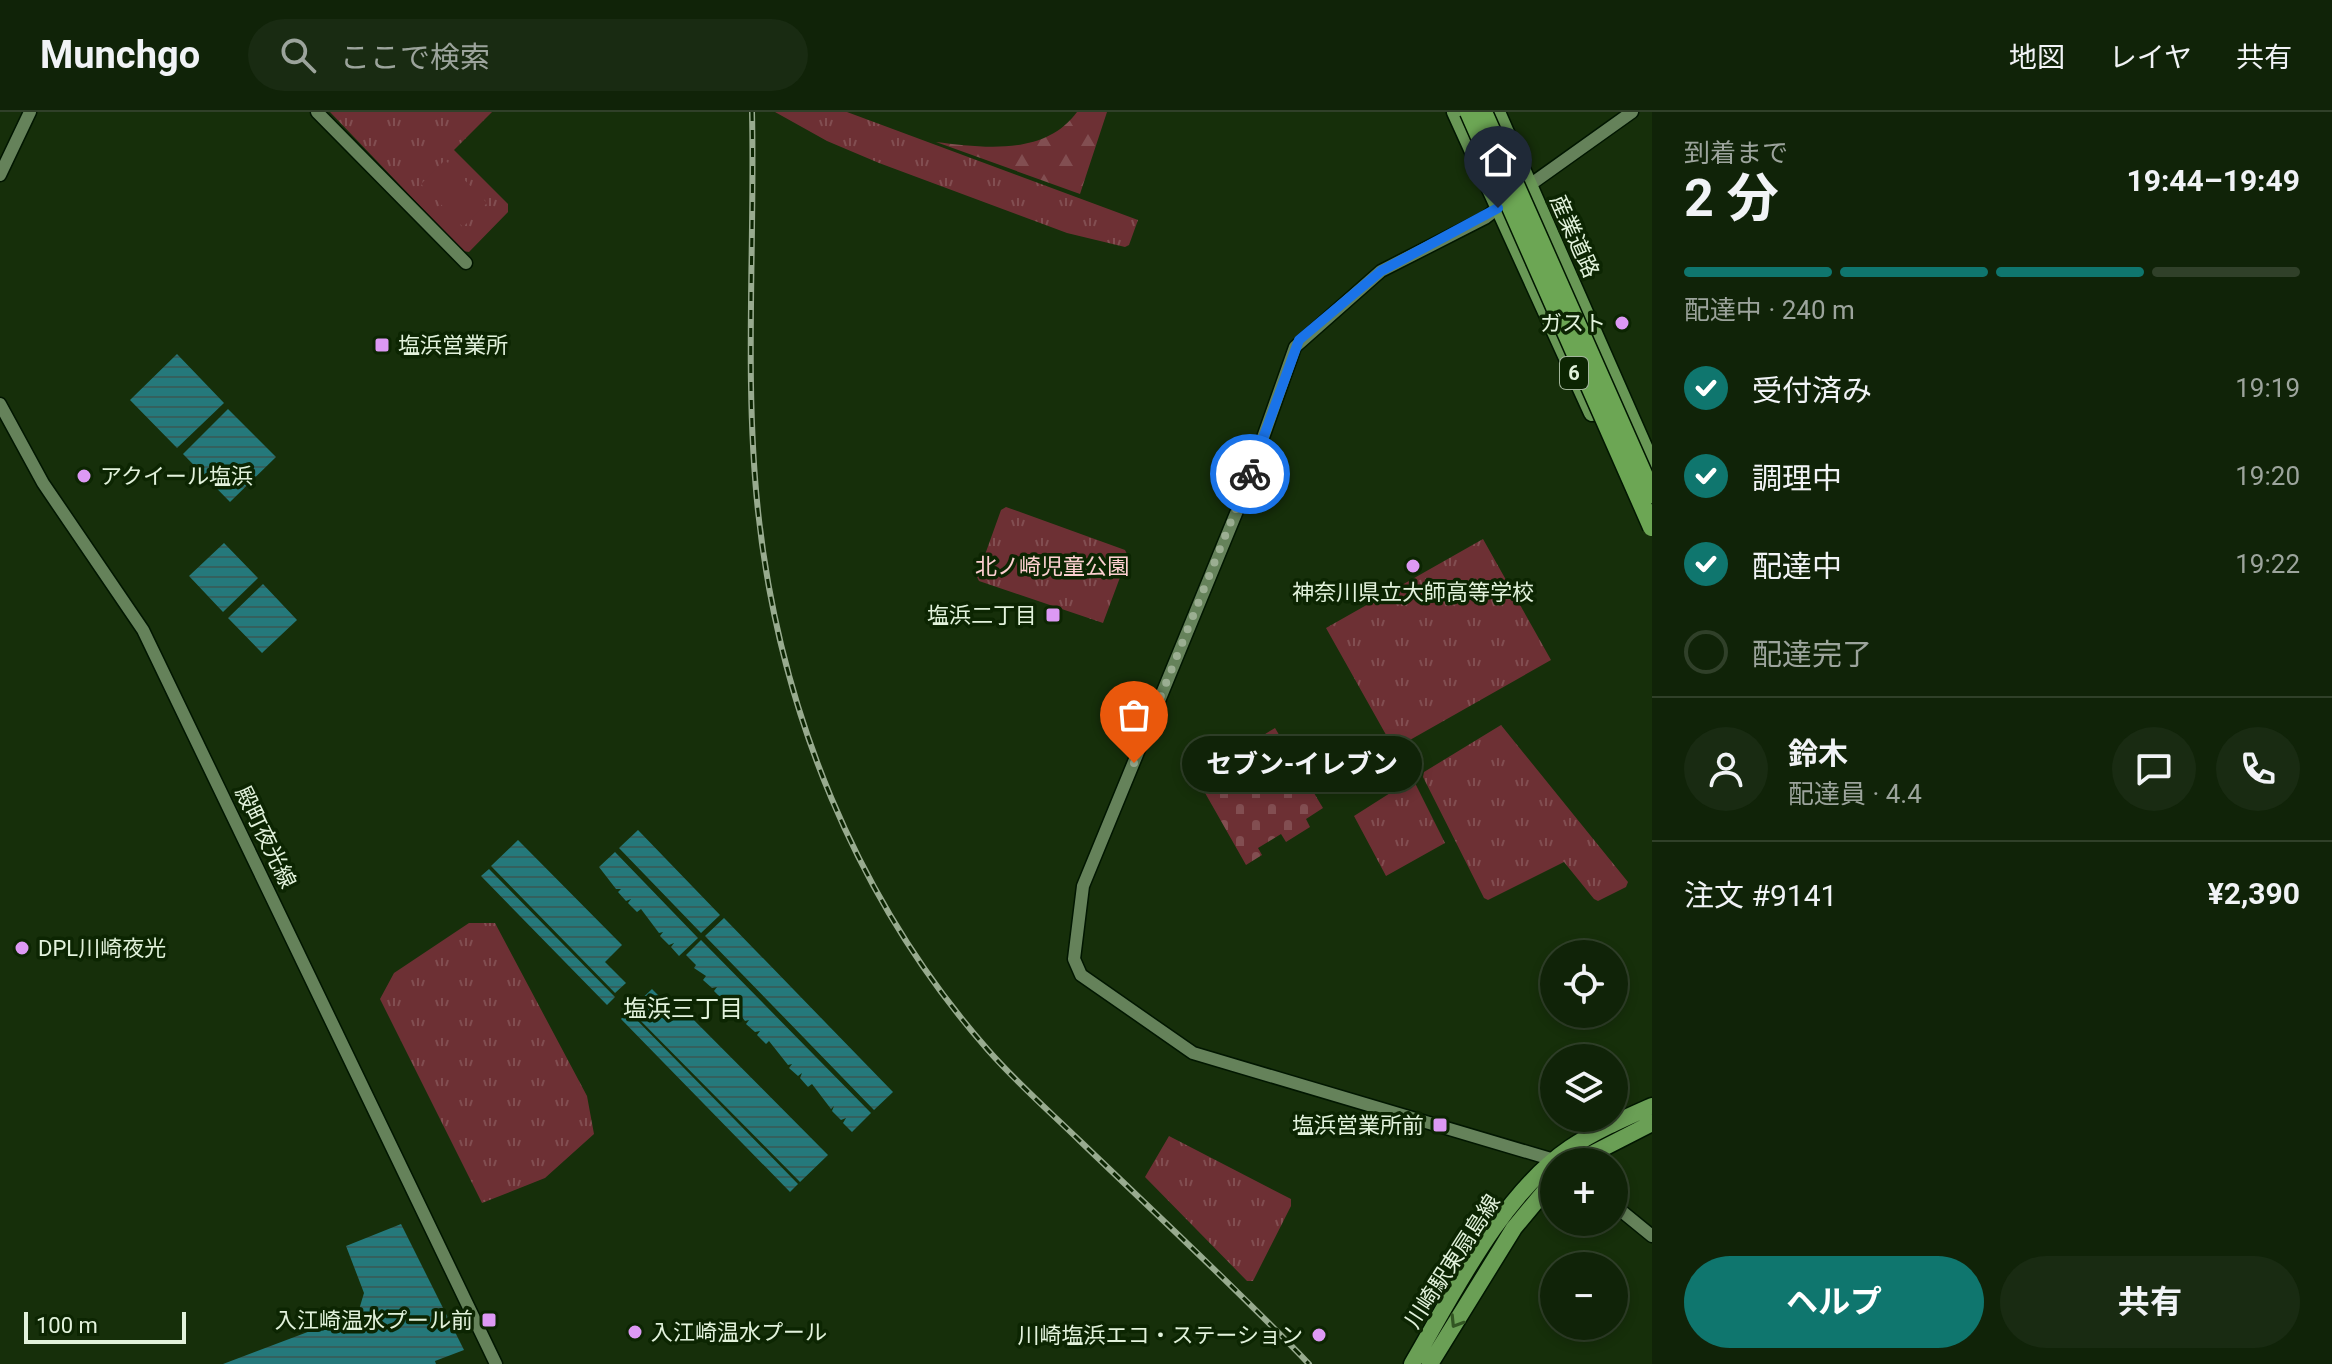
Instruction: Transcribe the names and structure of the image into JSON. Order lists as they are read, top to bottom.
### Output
{
  "streets": {
    "highway": ["川崎駅東扇島線"],
    "main road": ["産業道路", "6"],
    "street": ["殿町夜光線"]
  },
  "districts": ["塩浜三丁目"],
  "parks": ["北ノ崎児童公園"],
  "places": {
    "other": [
      "ガスト",
      "アクイール塩浜",
      "神奈川県立大師高等学校",
      "セブン-イレブン",
      "DPL川崎夜光",
      "入江崎温水プール",
      "川崎塩浜エコ・ステーション"
    ],
    "transit": [
      "塩浜営業所",
      "塩浜二丁目",
      "塩浜営業所前",
      "入江崎温水プール前"
    ]
  },
  "scale_bar": "100 m",
  "page": {
    "header": "Munchgo",
    "search": "ここで検索",
    "nav": ["地図", "レイヤ", "共有"],
    "heading": ["2 分", "到着まで", "19:44–19:49"],
    "panel": [
      "鈴木",
      "配達員 · 4.4",
      "注文 #9141",
      "¥2,390"
    ],
    "bar": "配達中 · 240 m",
    "list": [
      ["受付済み", "19:19"],
      ["調理中", "19:20"],
      ["配達中", "19:22"],
      "配達完了"
    ],
    "bubble": "セブン-イレブン",
    "map_buttons": ["+", "−"],
    "buttons": ["ヘルプ", "共有"],
    "scale": "100 m"
  }
}
